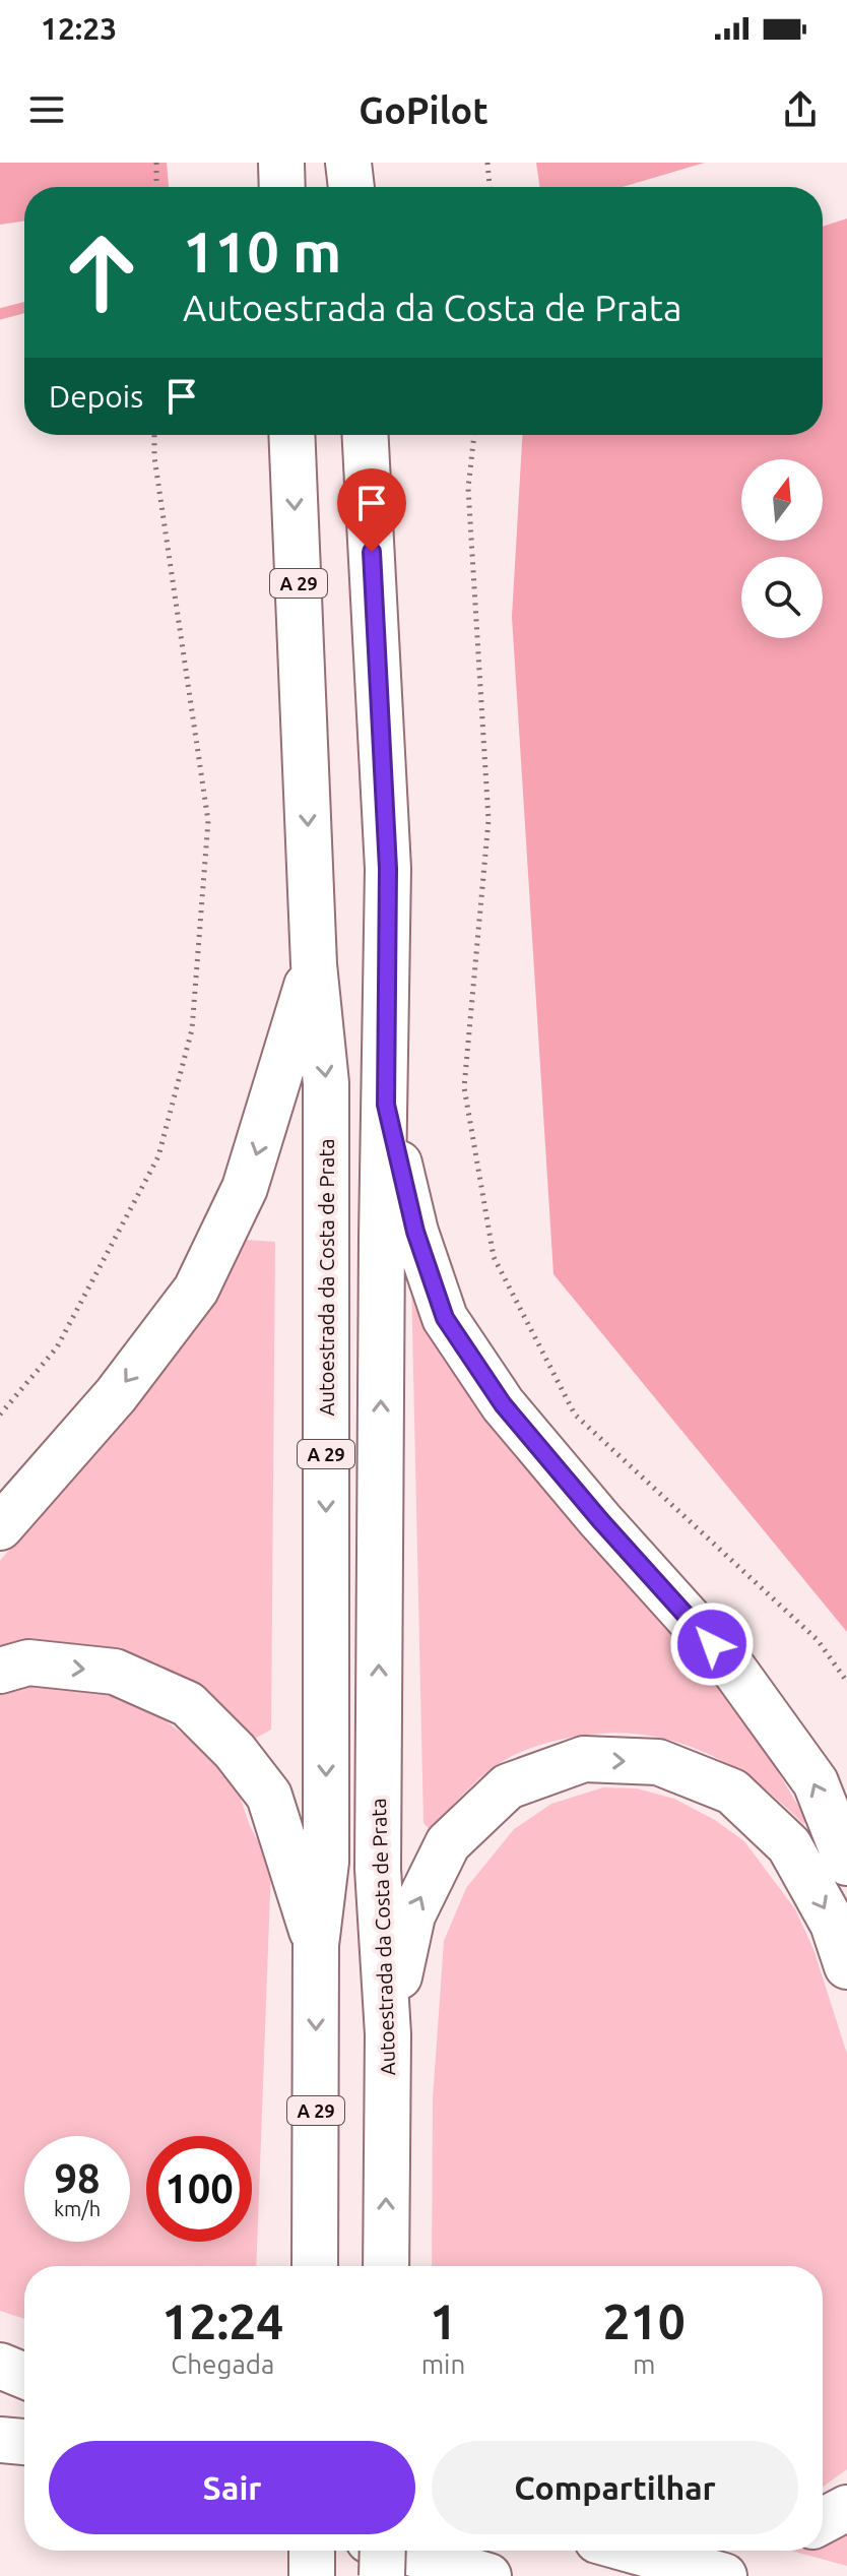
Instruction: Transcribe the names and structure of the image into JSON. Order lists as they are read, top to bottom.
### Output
{
  "streets": {
    "highway": ["A 29", "Autoestrada da Costa de Prata"]
  },
  "crossings": [
    ["A 29", "Autoestrada da Costa de Prata"]
  ],
  "north": "top",
  "page": {
    "status": "12:23",
    "header": "GoPilot",
    "turn": ["110 m", "Autoestrada da Costa de Prata"],
    "then": "Depois",
    "speed": "98 km/h",
    "limit": "100",
    "eta": [
      "12:24",
      "Chegada",
      "1",
      "min",
      "210",
      "m"
    ],
    "buttons": ["Sair", "Compartilhar"]
  }
}
